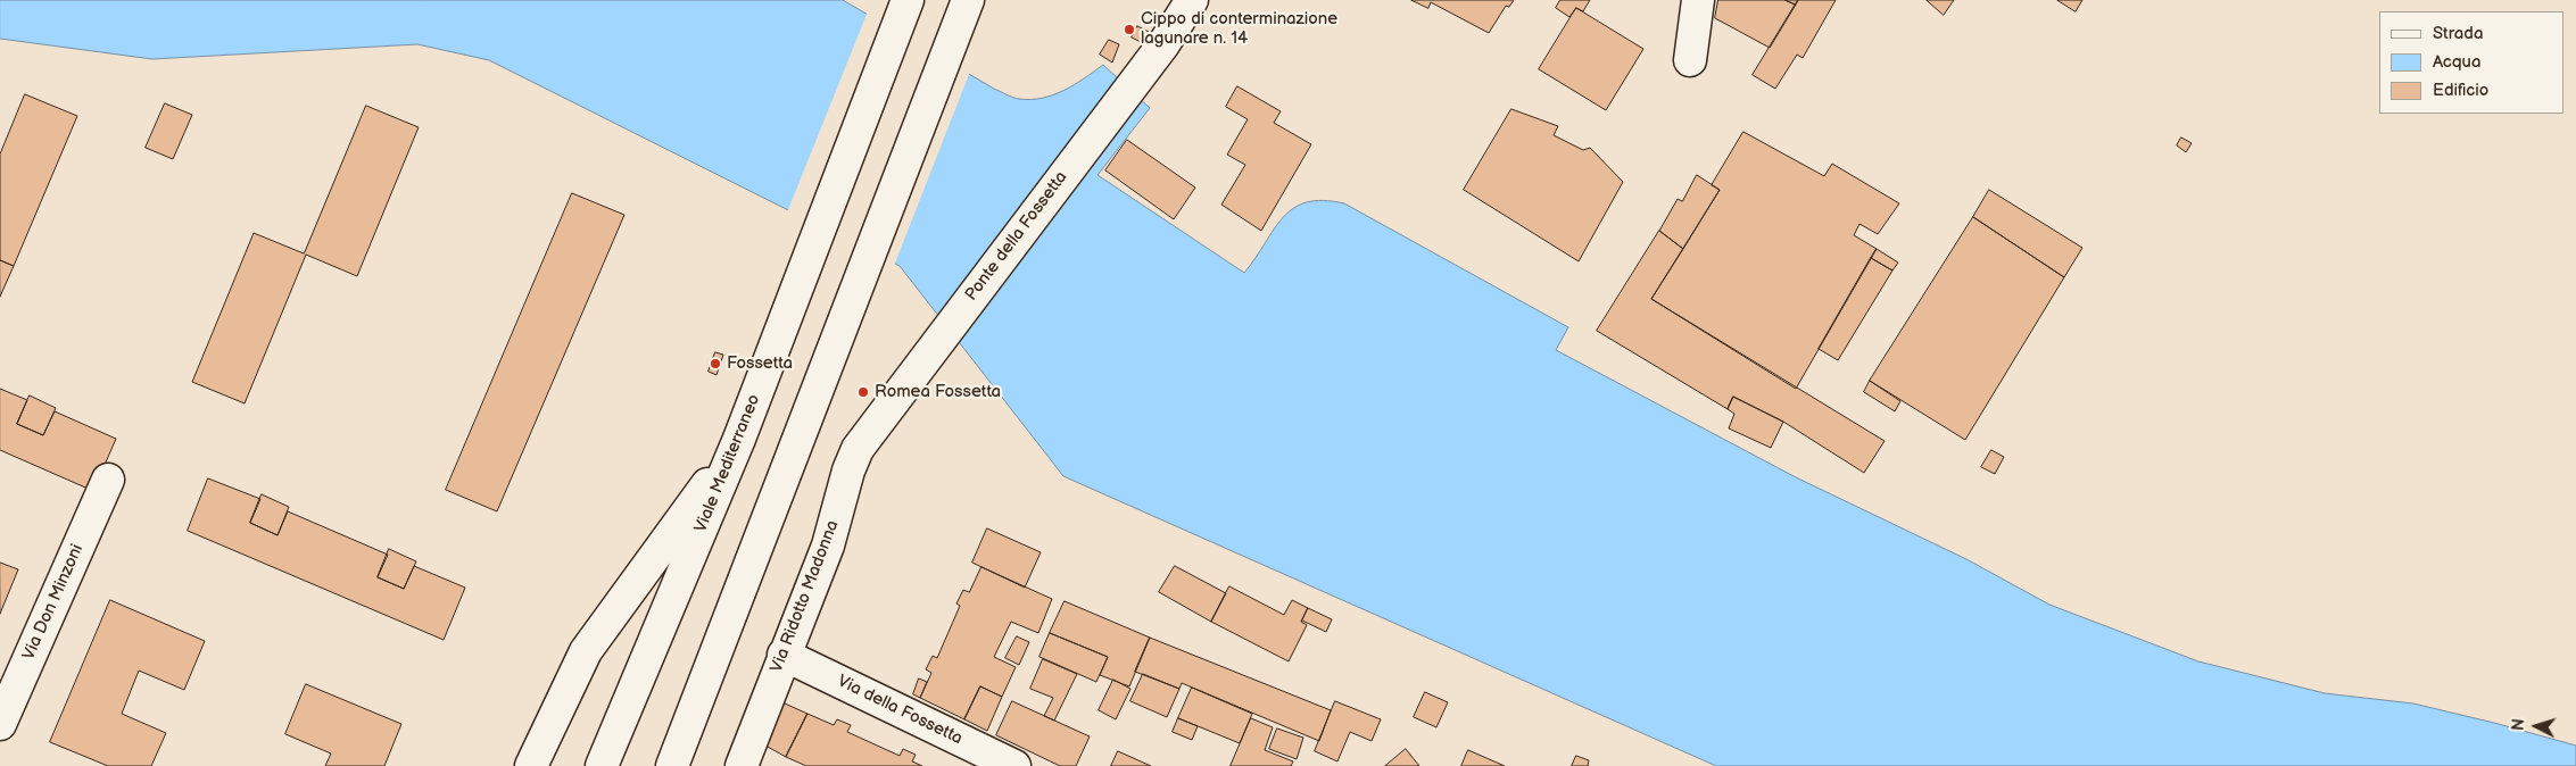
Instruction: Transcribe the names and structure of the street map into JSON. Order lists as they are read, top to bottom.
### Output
{
  "streets": {
    "street": [
      "Ponte della Fossetta",
      "Viale Mediterraneo",
      "Via Ridotto Madonna",
      "Via Don Minzoni",
      "Via della Fossetta"
    ]
  },
  "crossings": [
    ["Ponte della Fossetta", "Via Ridotto Madonna"],
    ["Via Ridotto Madonna", "Via della Fossetta"]
  ],
  "places": ["Cippo di conterminazione lagunare n. 14", "Fossetta", "Romea Fossetta"],
  "legend": ["Strada", "Acqua", "Edificio"],
  "north": "left"
}
